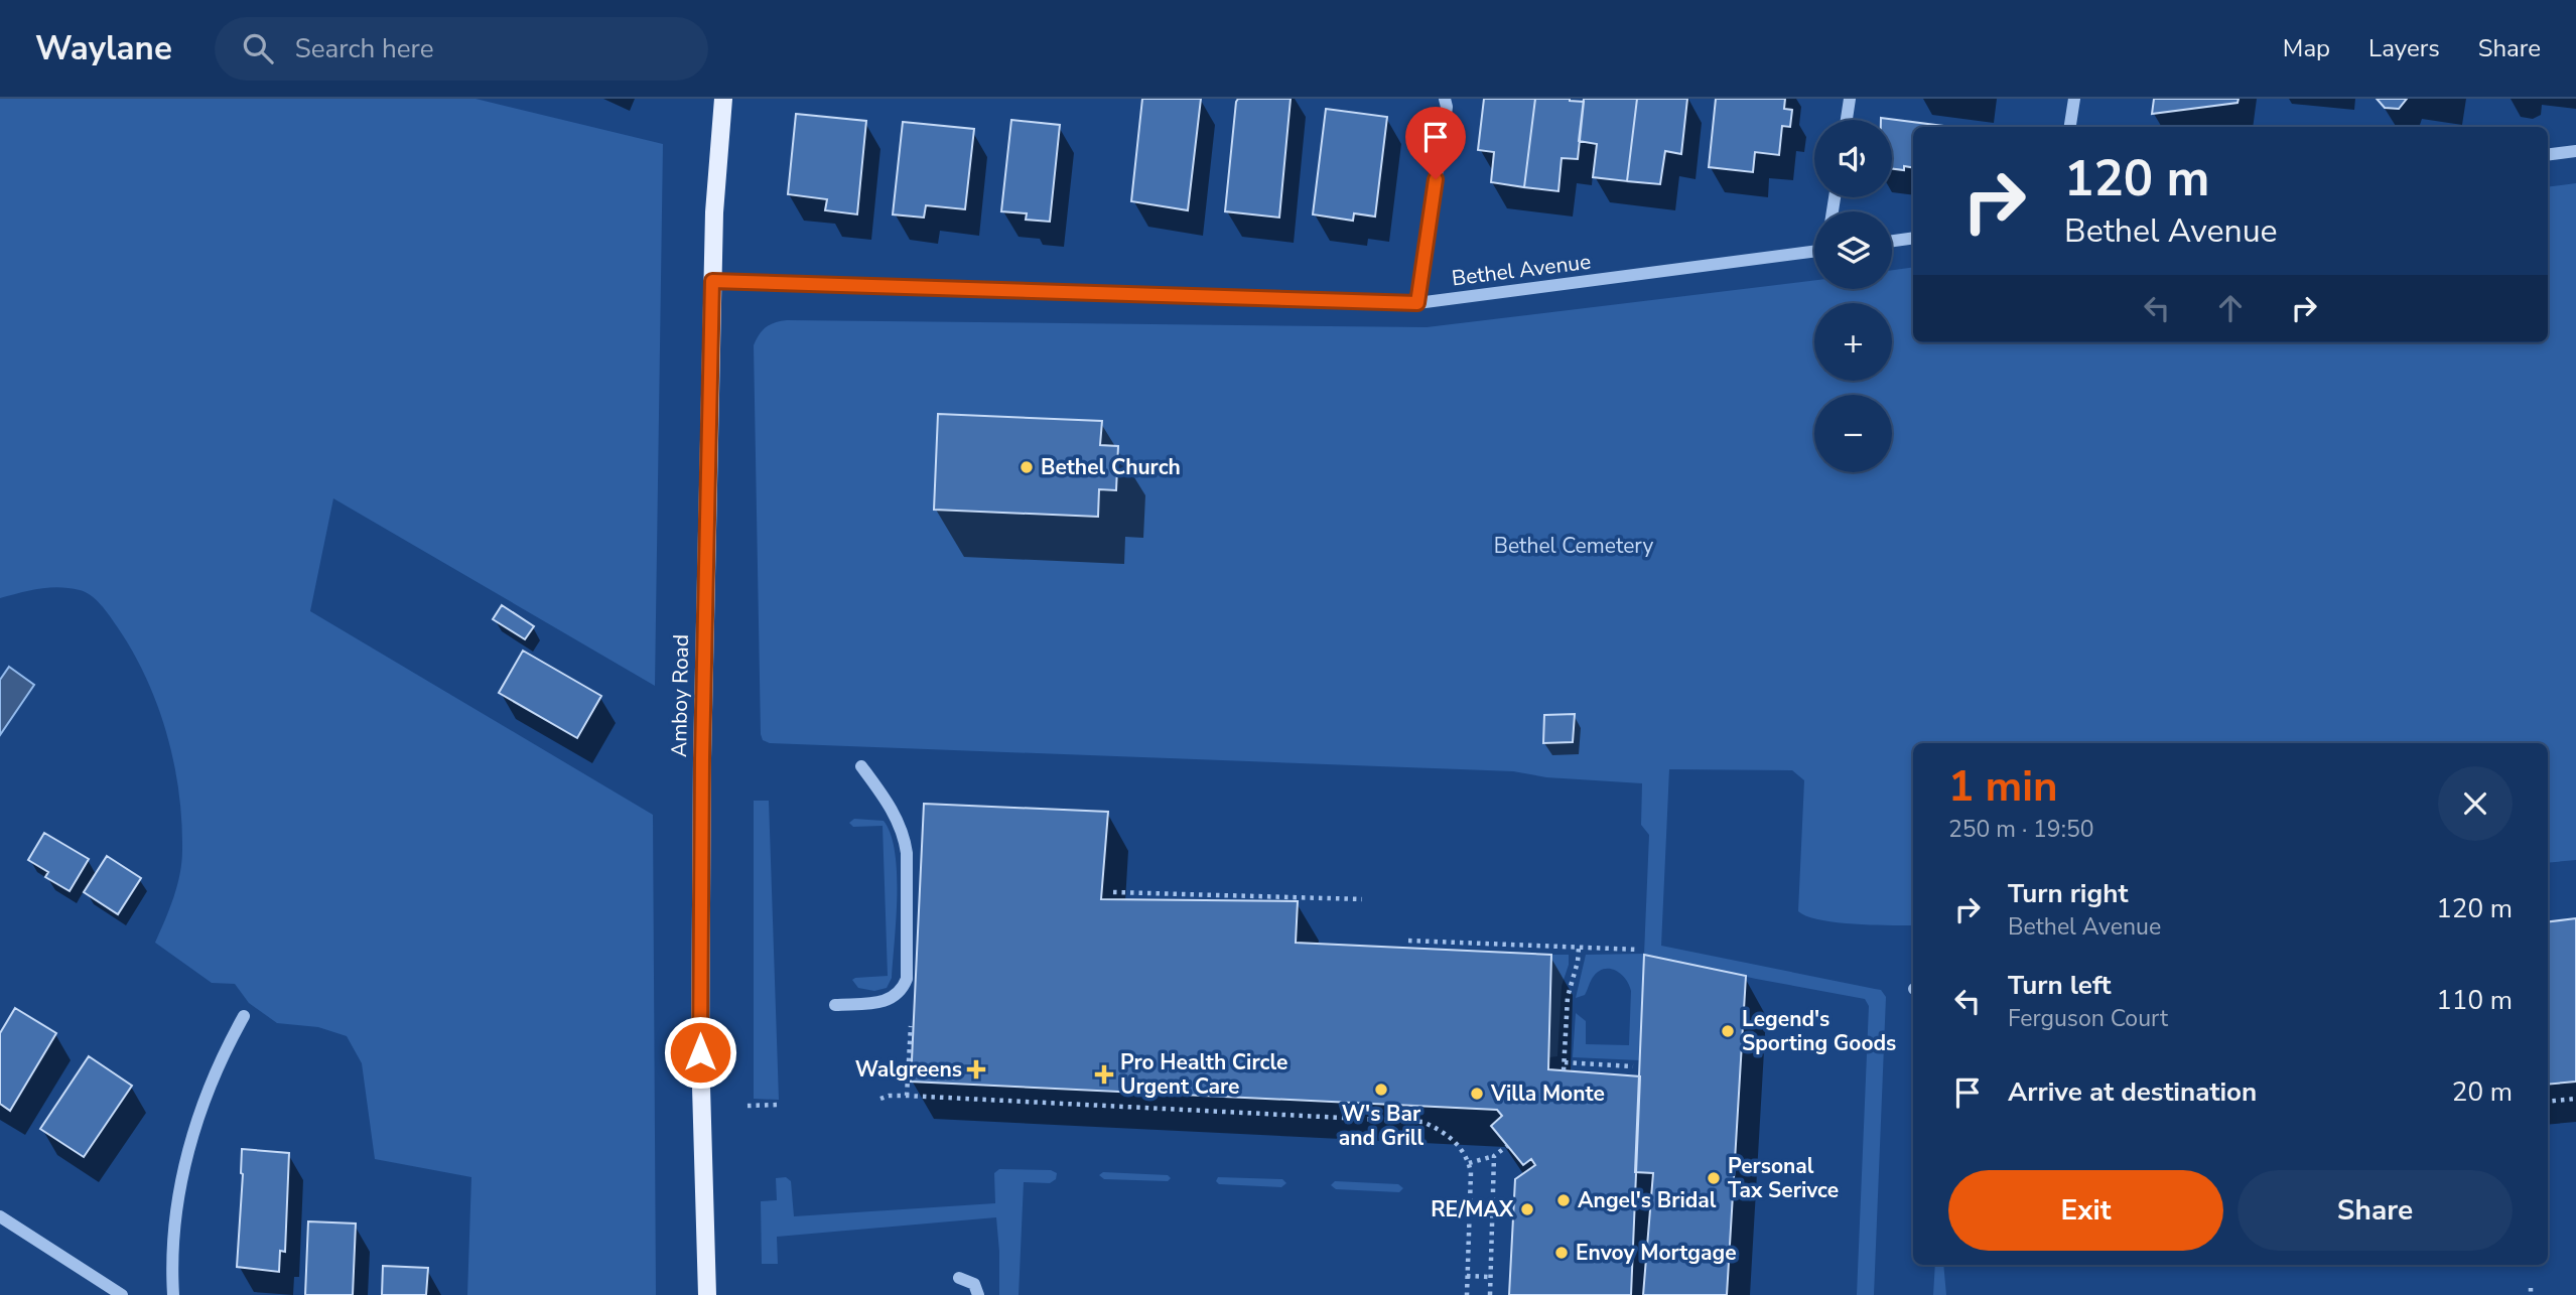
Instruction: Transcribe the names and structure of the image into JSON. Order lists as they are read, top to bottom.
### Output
{
  "streets": {
    "main road": ["Amboy Road"],
    "street": ["Bethel Avenue"]
  },
  "crossings": [
    ["Bethel Avenue", "Amboy Road"]
  ],
  "parks": ["Bethel Cemetery"],
  "places": {
    "other": [
      "Bethel Church",
      "Legend's Sporting Goods",
      "W's Bar and Grill",
      "Villa Monte",
      "Personal Tax Serivce",
      "Angel's Bridal",
      "RE/MAX",
      "Envoy Mortgage"
    ],
    "health": ["Walgreens", "Pro Health Circle Urgent Care"]
  },
  "page": {
    "header": "Waylane",
    "search": "Search here",
    "nav": ["Map", "Layers", "Share"],
    "map_buttons": ["+", "−"],
    "turn": ["120 m", "Bethel Avenue"],
    "heading": ["1 min", "250 m · 19:50"],
    "list": [
      {
        "name": "Turn right",
        "note": "Bethel Avenue",
        "value": "120 m"
      },
      {
        "name": "Turn left",
        "note": "Ferguson Court",
        "value": "110 m"
      },
      {
        "name": "Arrive at destination",
        "value": "20 m"
      }
    ],
    "buttons": ["Exit", "Share"]
  }
}
